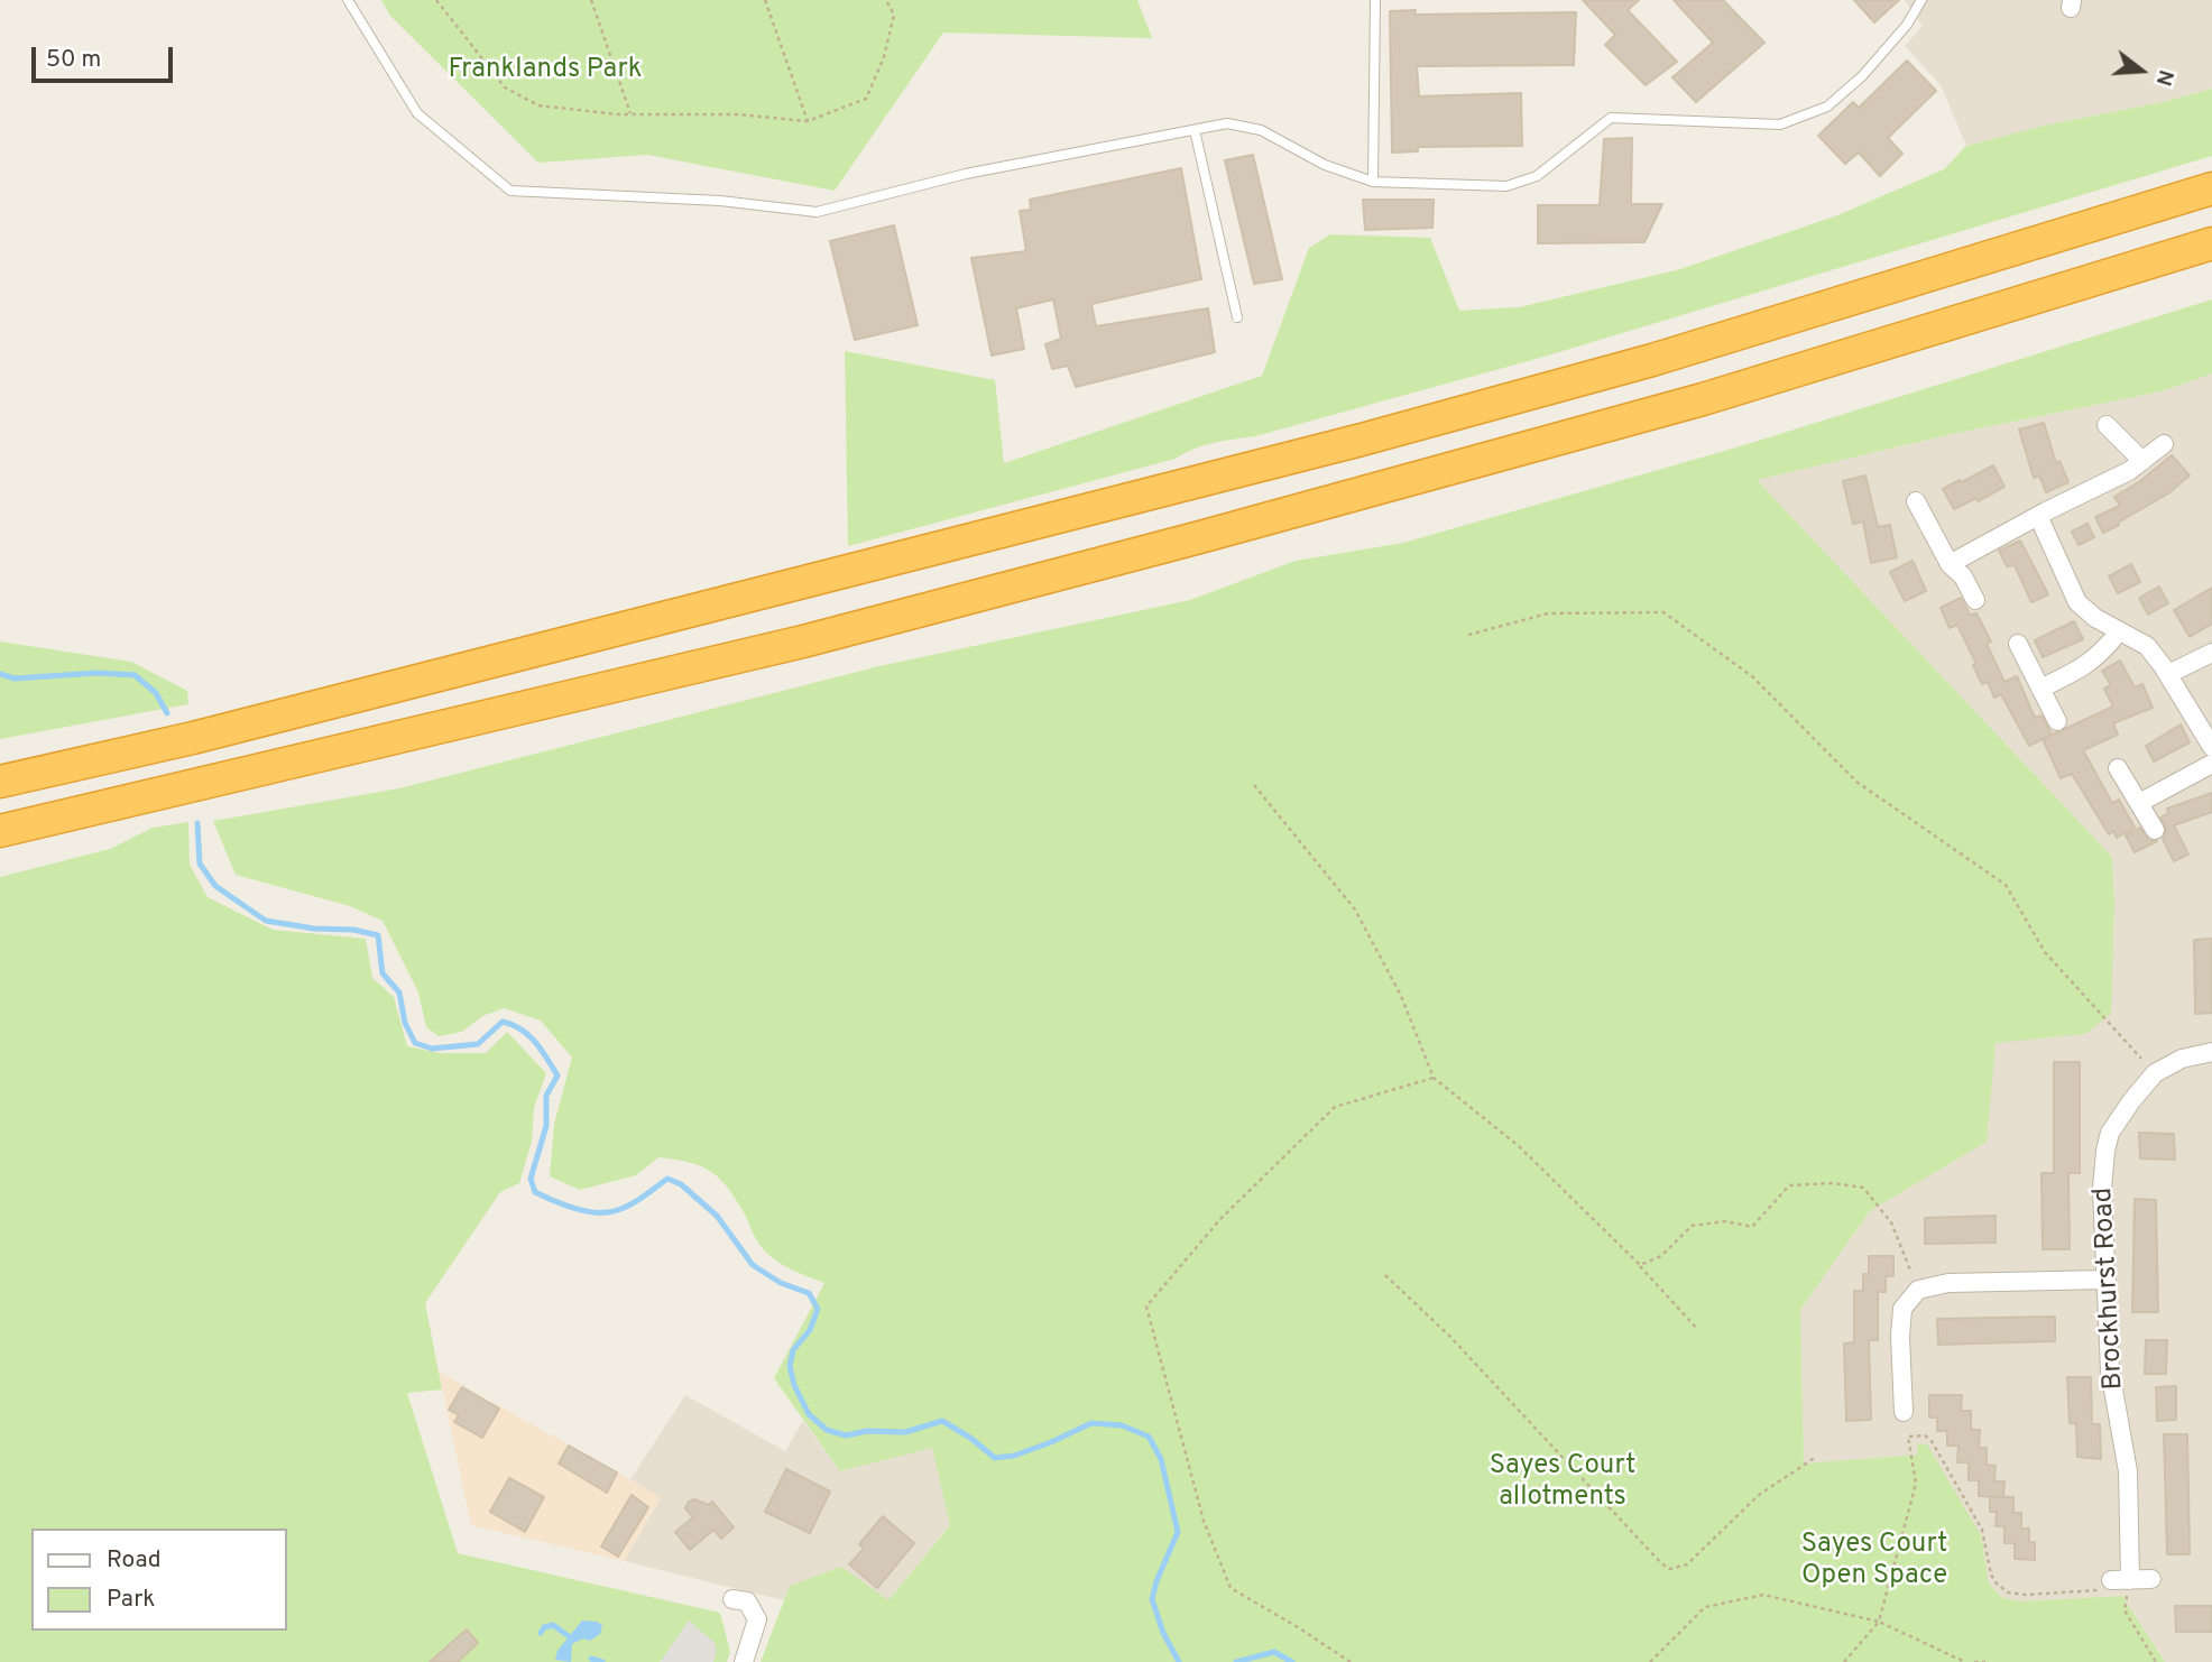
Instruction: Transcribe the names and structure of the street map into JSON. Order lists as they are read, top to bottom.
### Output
{
  "streets": {
    "street": ["Brockhurst Road"]
  },
  "parks": ["Franklands Park", "Sayes Court allotments", "Sayes Court Open Space"],
  "legend": ["Road", "Park"],
  "scale_bar": "50 m",
  "north": "right"
}
